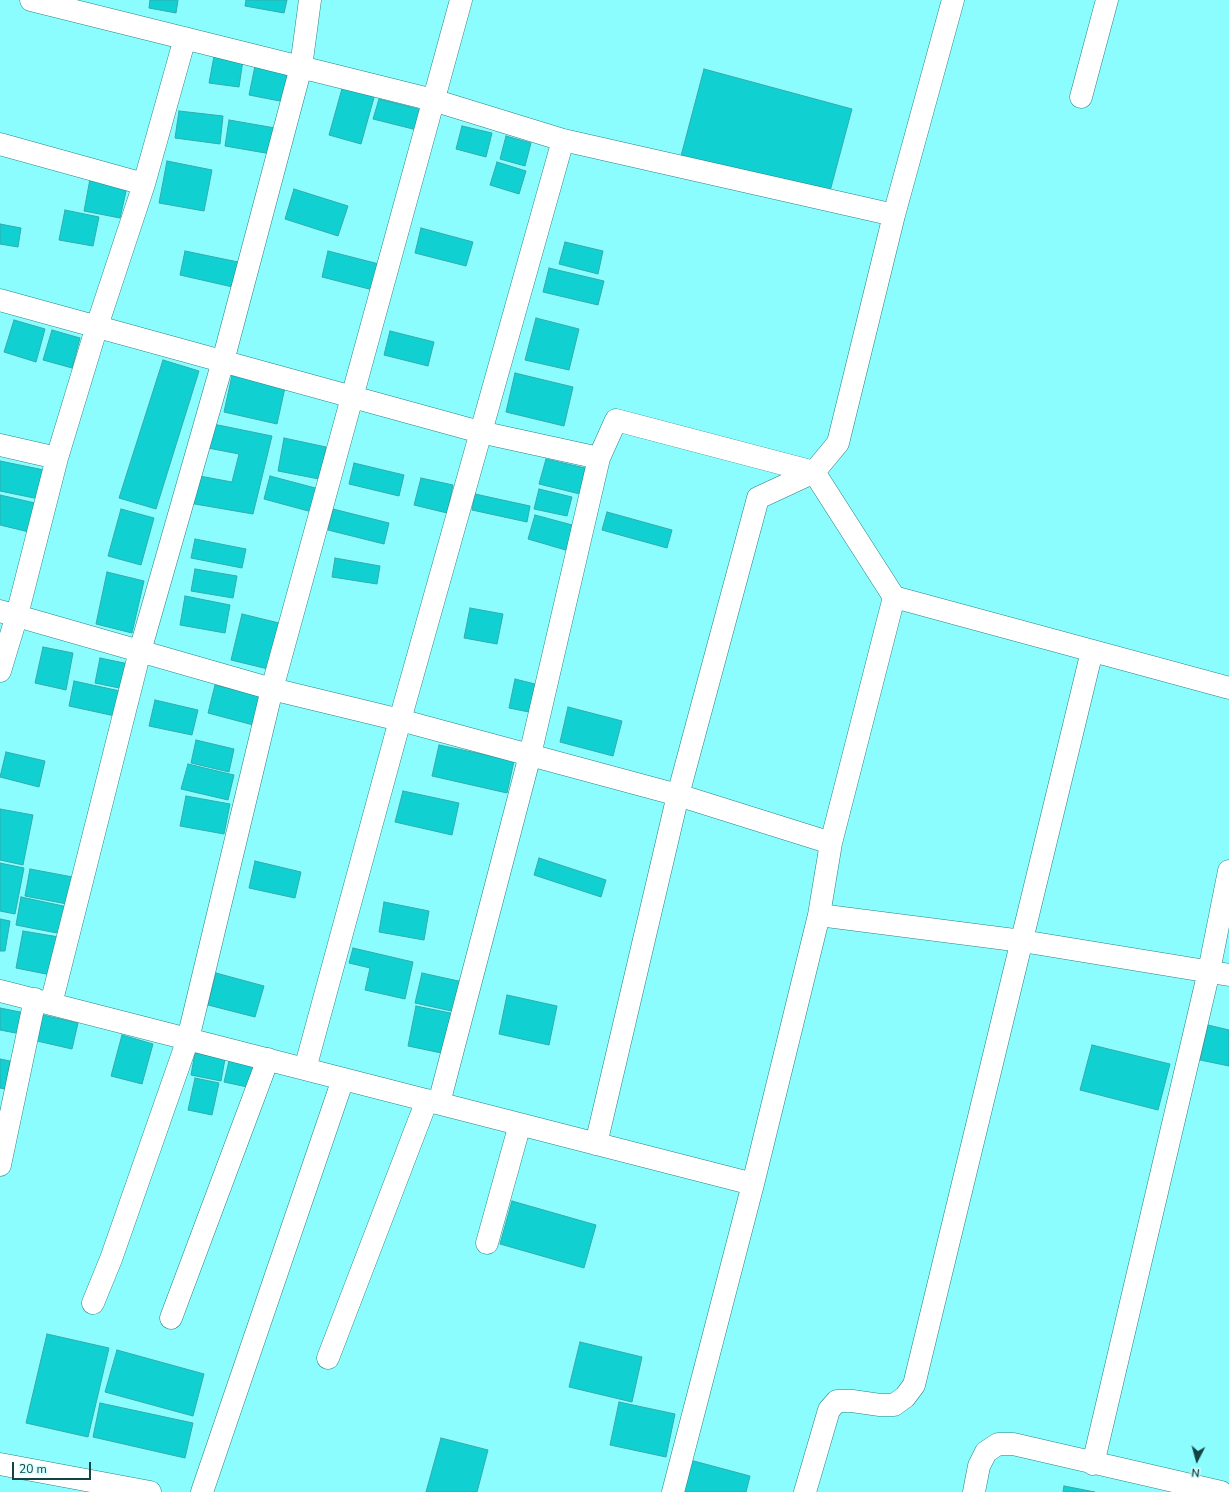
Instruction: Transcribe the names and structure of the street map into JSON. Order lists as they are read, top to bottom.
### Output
{
  "scale_bar": "20 m",
  "north": "bottom"
}
